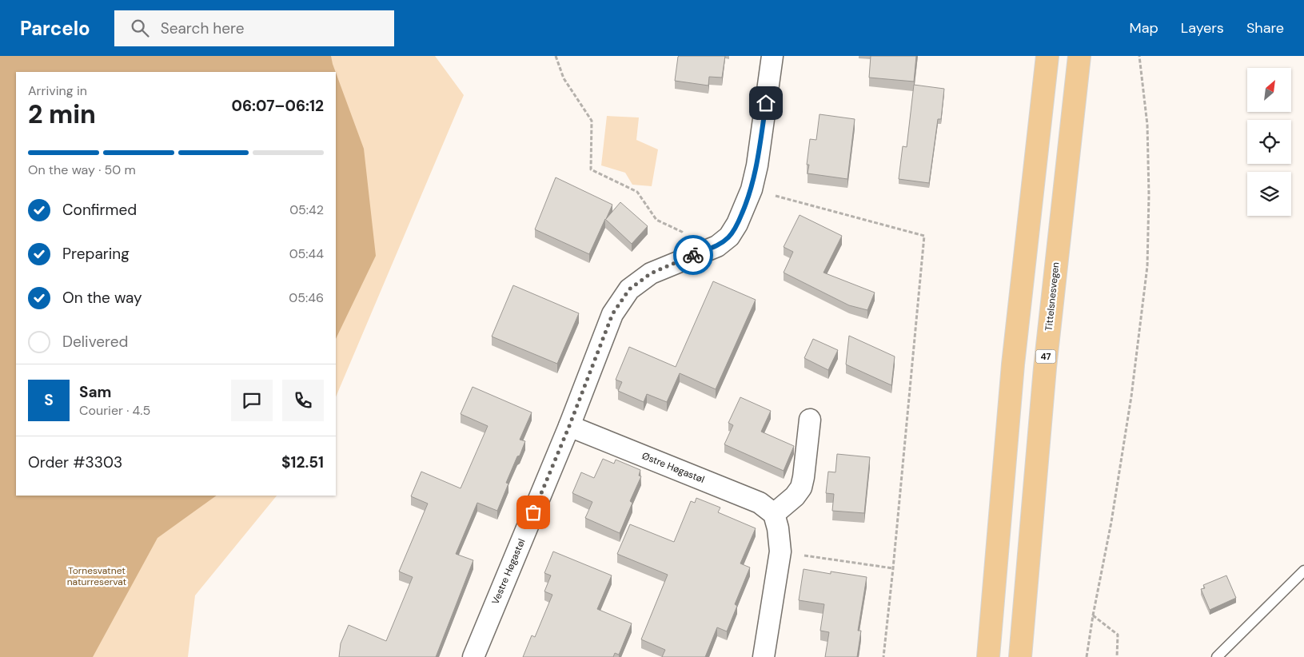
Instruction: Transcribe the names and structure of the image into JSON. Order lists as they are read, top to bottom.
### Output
{
  "streets": {
    "main road": ["Tittelsnesvegen", "47"],
    "street": ["Østre Høgastøl", "Vestre Høgastøl"]
  },
  "crossings": [
    ["Østre Høgastøl", "Vestre Høgastøl"]
  ],
  "parks": ["Tornesvatnet naturreservat"],
  "north": "top right",
  "page": {
    "header": "Parcelo",
    "search": "Search here",
    "nav": ["Map", "Layers", "Share"],
    "heading": ["2 min", "Arriving in", "06:07–06:12"],
    "panel": [
      "Sam",
      "Courier · 4.5",
      "Order #3303",
      "$12.51"
    ],
    "bar": "On the way · 50 m",
    "list": [
      ["Confirmed", "05:42"],
      ["Preparing", "05:44"],
      ["On the way", "05:46"],
      "Delivered"
    ],
    "round": "S"
  }
}
